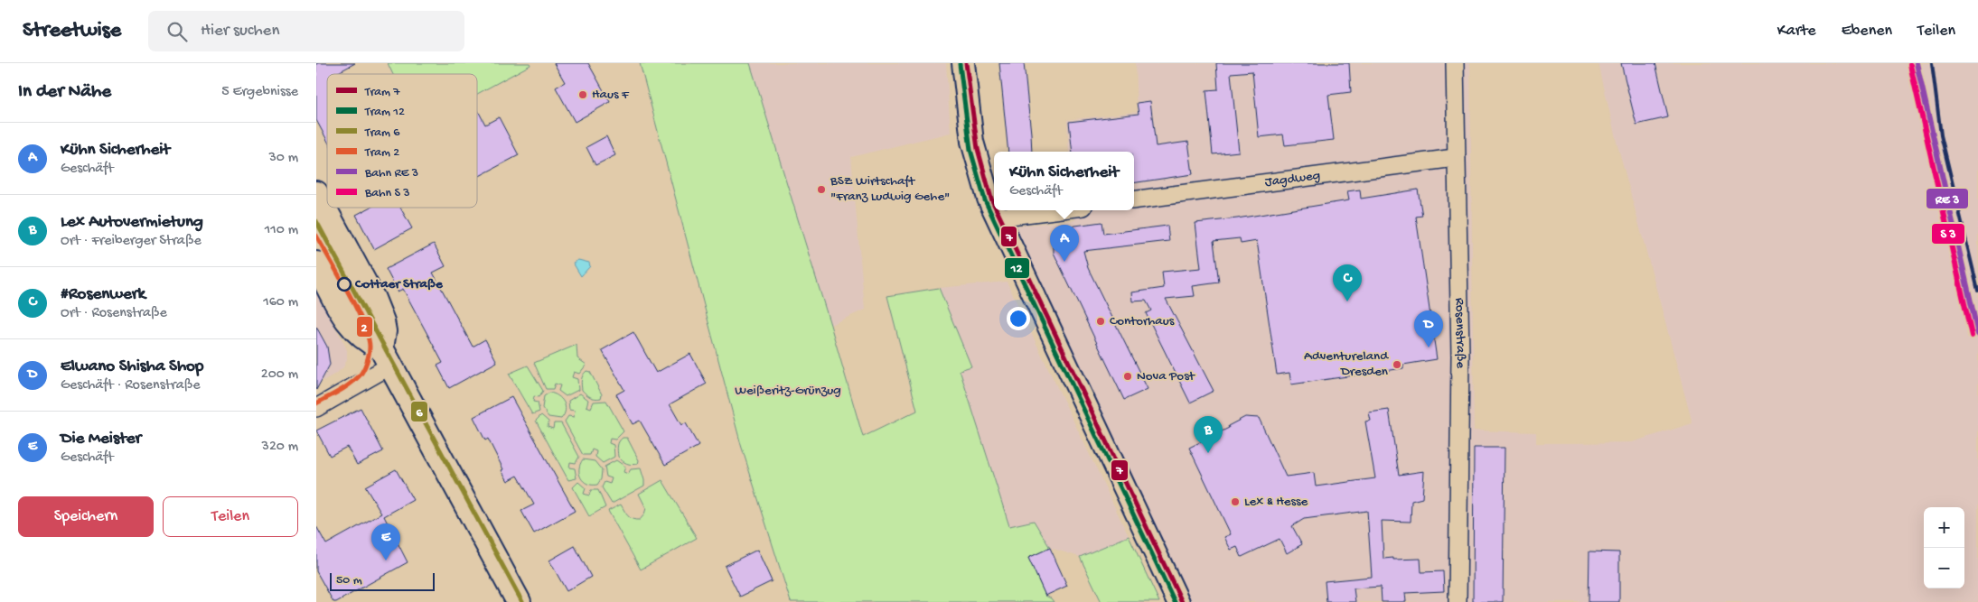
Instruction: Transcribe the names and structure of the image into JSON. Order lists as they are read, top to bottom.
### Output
{
  "streets": {
    "street": ["Jagdweg", "Rosenstraße"]
  },
  "crossings": [
    ["Jagdweg", "Rosenstraße"]
  ],
  "parks": ["Weißeritz-Grünzug"],
  "places": [
    "Haus F",
    "BSZ Wirtschaft \"Franz Ludwig Gehe\"",
    "Cottaer Straße",
    "Contorhaus",
    "Adventureland Dresden",
    "Nova Post",
    "Lex & Hesse"
  ],
  "lines": [
    "tram line 7",
    "tram line 12",
    "tram line 6",
    "tram line 2"
  ],
  "legend": [
    "Tram 7",
    "Tram 12",
    "Tram 6",
    "Tram 2",
    "Bahn RE 3",
    "Bahn S 3"
  ],
  "scale_bar": "50 m",
  "page": {
    "header": "Streetwise",
    "search": "Hier suchen",
    "nav": ["Karte", "Ebenen", "Teilen"],
    "heading": ["In der Nähe", "5 Ergebnisse"],
    "list": [
      {
        "mark": "A",
        "name": "Kühn Sicherheit",
        "note": "Geschäft",
        "value": "30 m"
      },
      {
        "mark": "B",
        "name": "Lex Autovermietung",
        "note": "Ort · Freiberger Straße",
        "value": "110 m"
      },
      {
        "mark": "C",
        "name": "#Rosenwerk",
        "note": "Ort · Rosenstraße",
        "value": "160 m"
      },
      {
        "mark": "D",
        "name": "Elwano Shisha Shop",
        "note": "Geschäft · Rosenstraße",
        "value": "200 m"
      },
      {
        "mark": "E",
        "name": "Die Meister",
        "note": "Geschäft",
        "value": "320 m"
      }
    ],
    "popup": ["Kühn Sicherheit", "Geschäft"],
    "pins": [
      "A",
      "C",
      "D",
      "B",
      "E"
    ],
    "buttons": ["Speichern", "Teilen"],
    "map_buttons": ["+", "−"],
    "scale": "50 m"
  }
}
